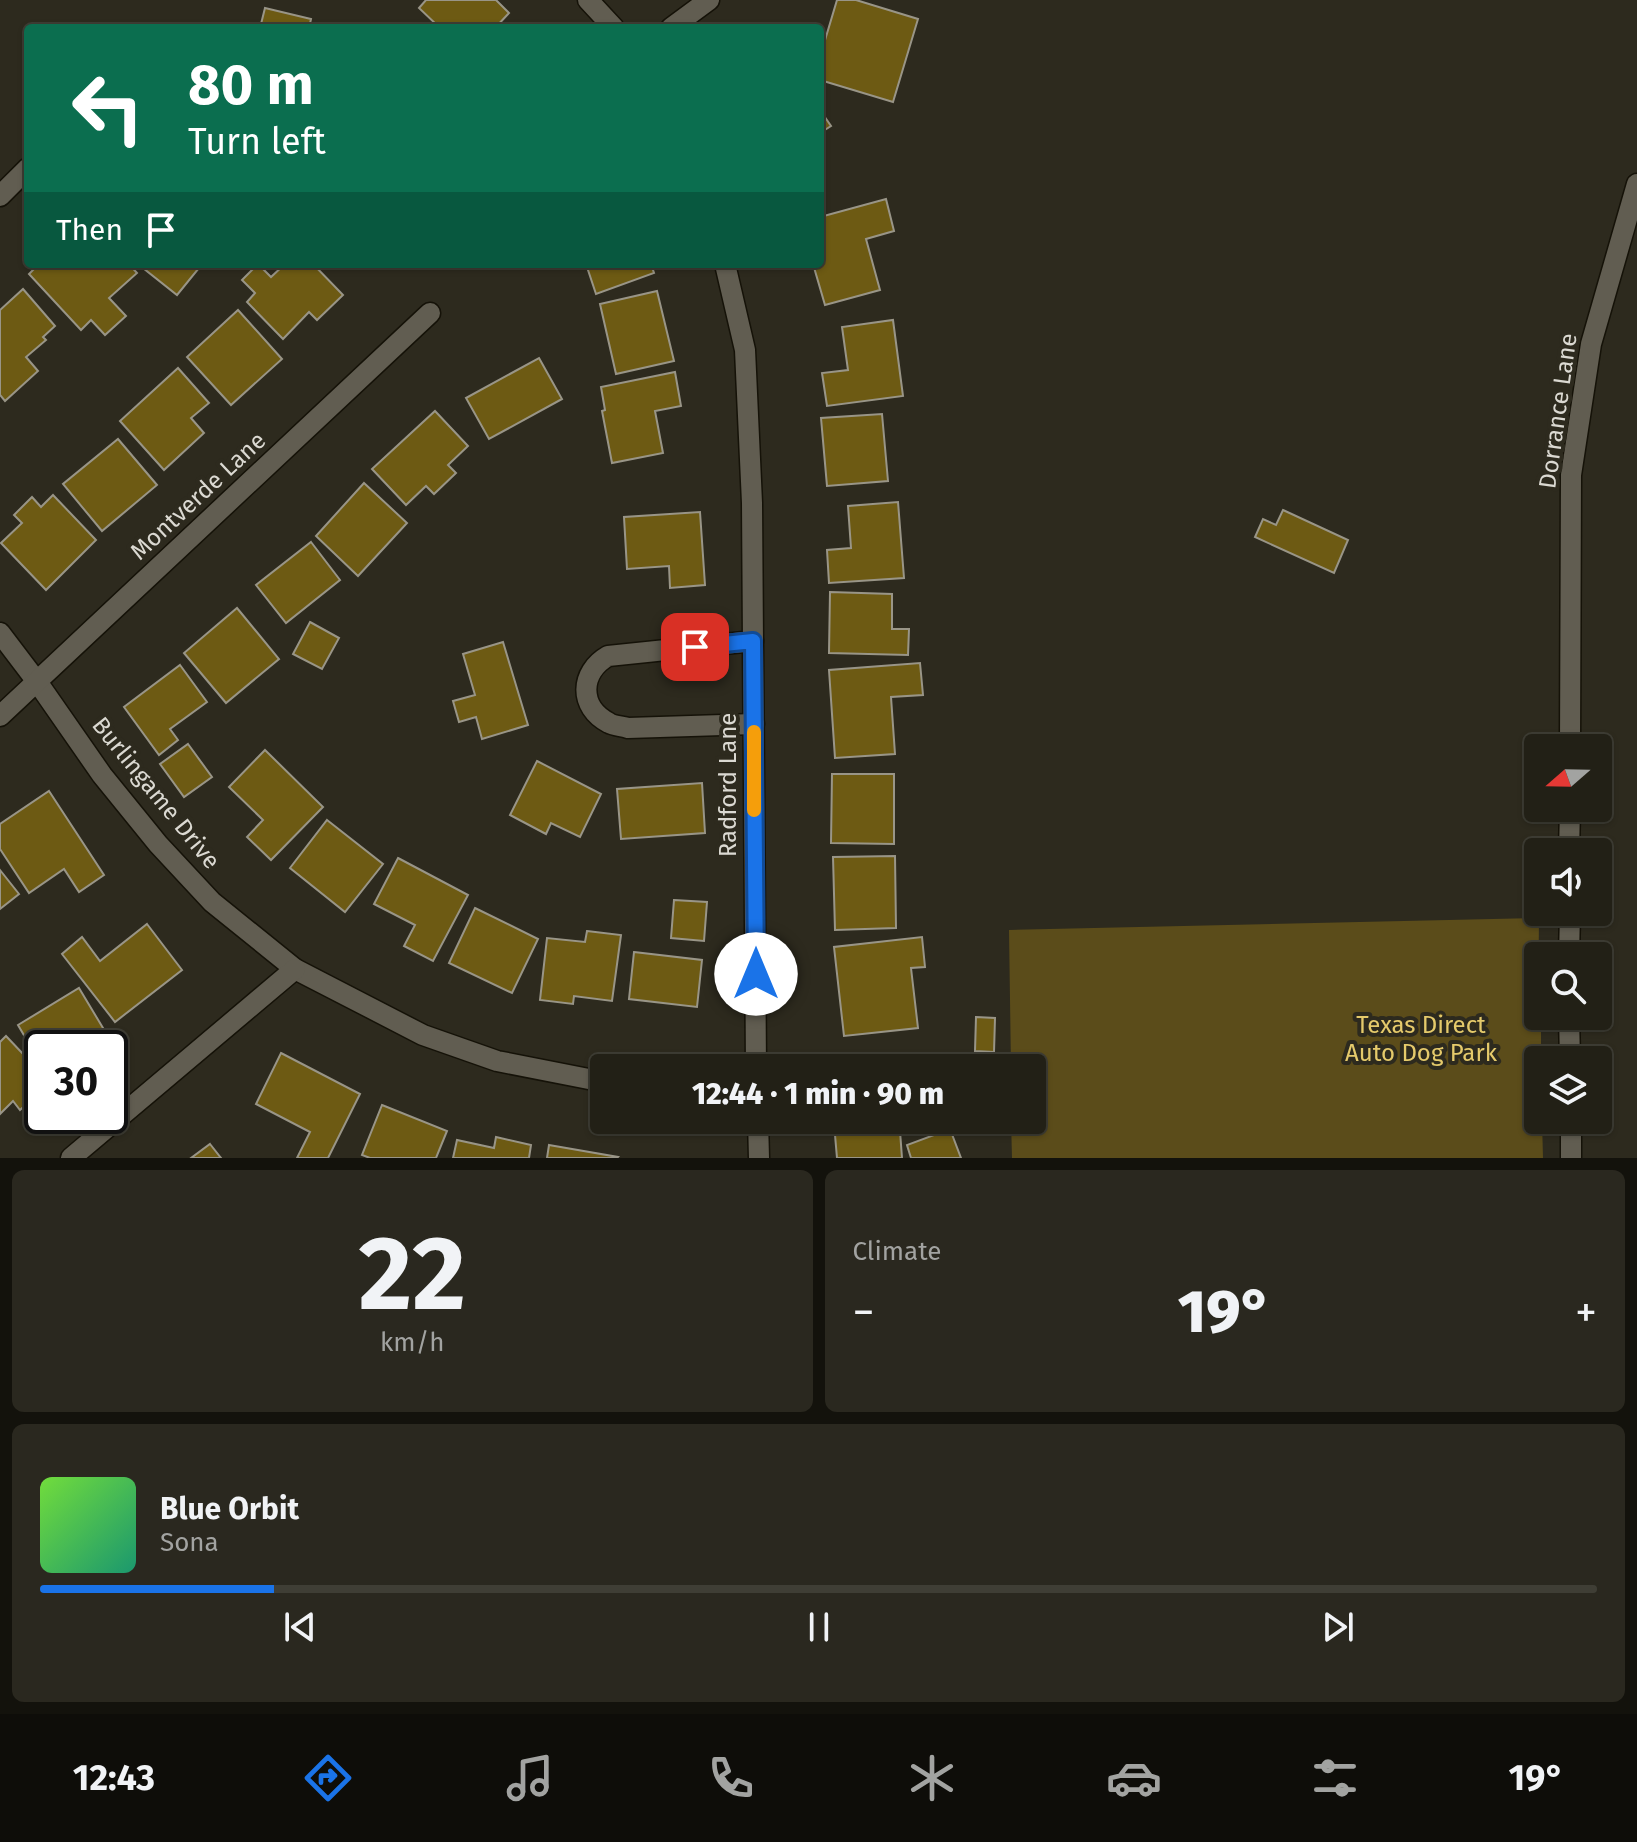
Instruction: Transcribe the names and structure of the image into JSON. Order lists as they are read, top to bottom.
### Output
{
  "streets": {
    "street": [
      "Dorrance Lane",
      "Montverde Lane",
      "Radford Lane",
      "Burlingame Drive"
    ]
  },
  "crossings": [
    ["Montverde Lane", "Burlingame Drive"]
  ],
  "parks": ["Texas Direct Auto Dog Park"],
  "north": "left",
  "page": {
    "turn": ["80 m", "Turn left"],
    "then": "Then",
    "limit": "30",
    "trip": "12:44 · 1 min · 90 m",
    "tile": [
      ["22", "km/h"],
      "Climate"
    ],
    "heat": ["−", "19°", "+"],
    "song": ["Blue Orbit", "Sona"],
    "tabs": ["12:43", "19°"]
  }
}
